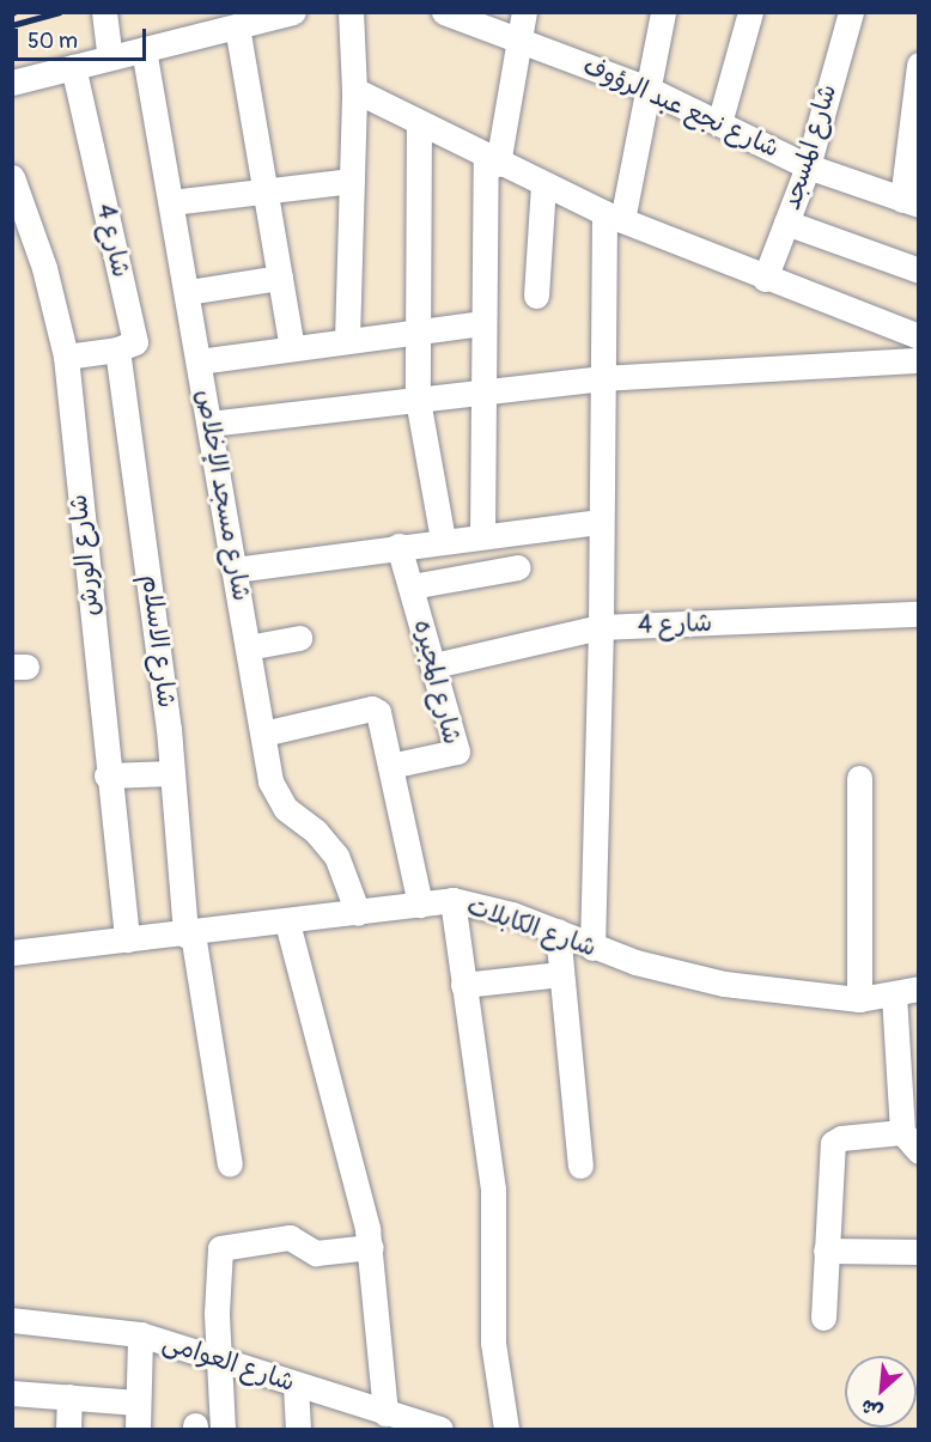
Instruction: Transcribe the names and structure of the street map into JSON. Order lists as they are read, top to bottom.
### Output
{
  "streets": {
    "street": [
      "شارع نجع عبد الرؤوف",
      "شارع المسجد",
      "شارع 4",
      "شارع مسجد الإخلاص",
      "شارع الورش",
      "شارع الاسلام",
      "شارع المجيره",
      "شارع الكابلات",
      "شارع العوامى"
    ]
  },
  "crossings": [
    ["شارع نجع عبد الرؤوف", "شارع المسجد"],
    ["شارع 4", "شارع الاسلام"],
    ["شارع 4", "شارع المجيره"],
    ["شارع مسجد الإخلاص", "شارع الكابلات"],
    ["شارع الورش", "شارع الكابلات"],
    ["شارع الاسلام", "شارع الكابلات"]
  ],
  "scale_bar": "50 m",
  "north": "bottom left"
}
